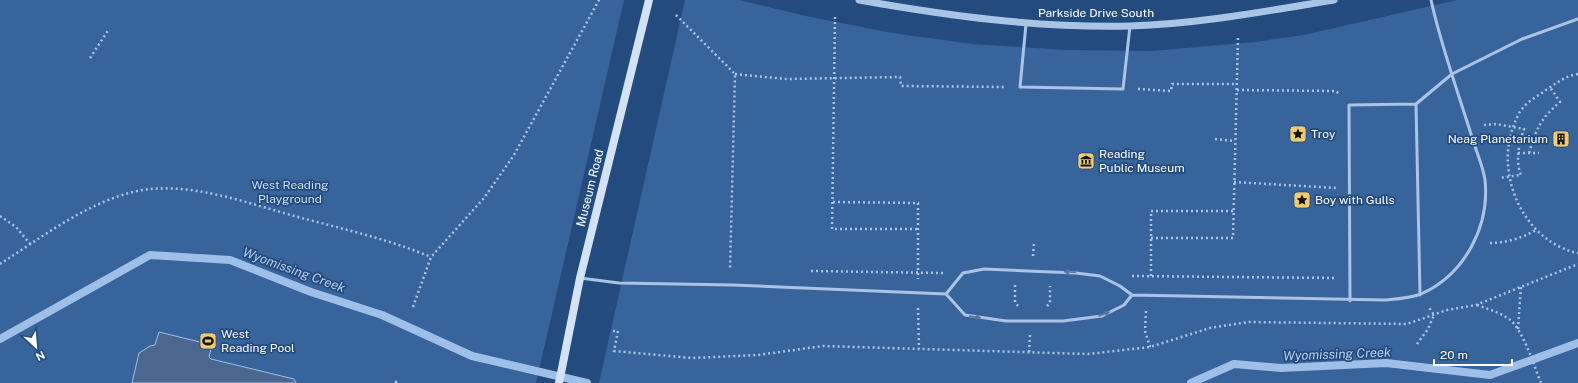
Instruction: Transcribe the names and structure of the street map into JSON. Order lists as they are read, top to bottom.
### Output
{
  "streets": {
    "main road": ["Museum Road"],
    "street": ["Parkside Drive South"]
  },
  "water": ["Wyomissing Creek"],
  "parks": ["West Reading Playground"],
  "places": {
    "place": ["Troy", "Boy with Gulls"],
    "building": ["Neag Planetarium"],
    "museum": ["Reading Public Museum"],
    "sports": ["West Reading Pool"]
  },
  "scale_bar": "20 m",
  "north": "bottom right"
}
